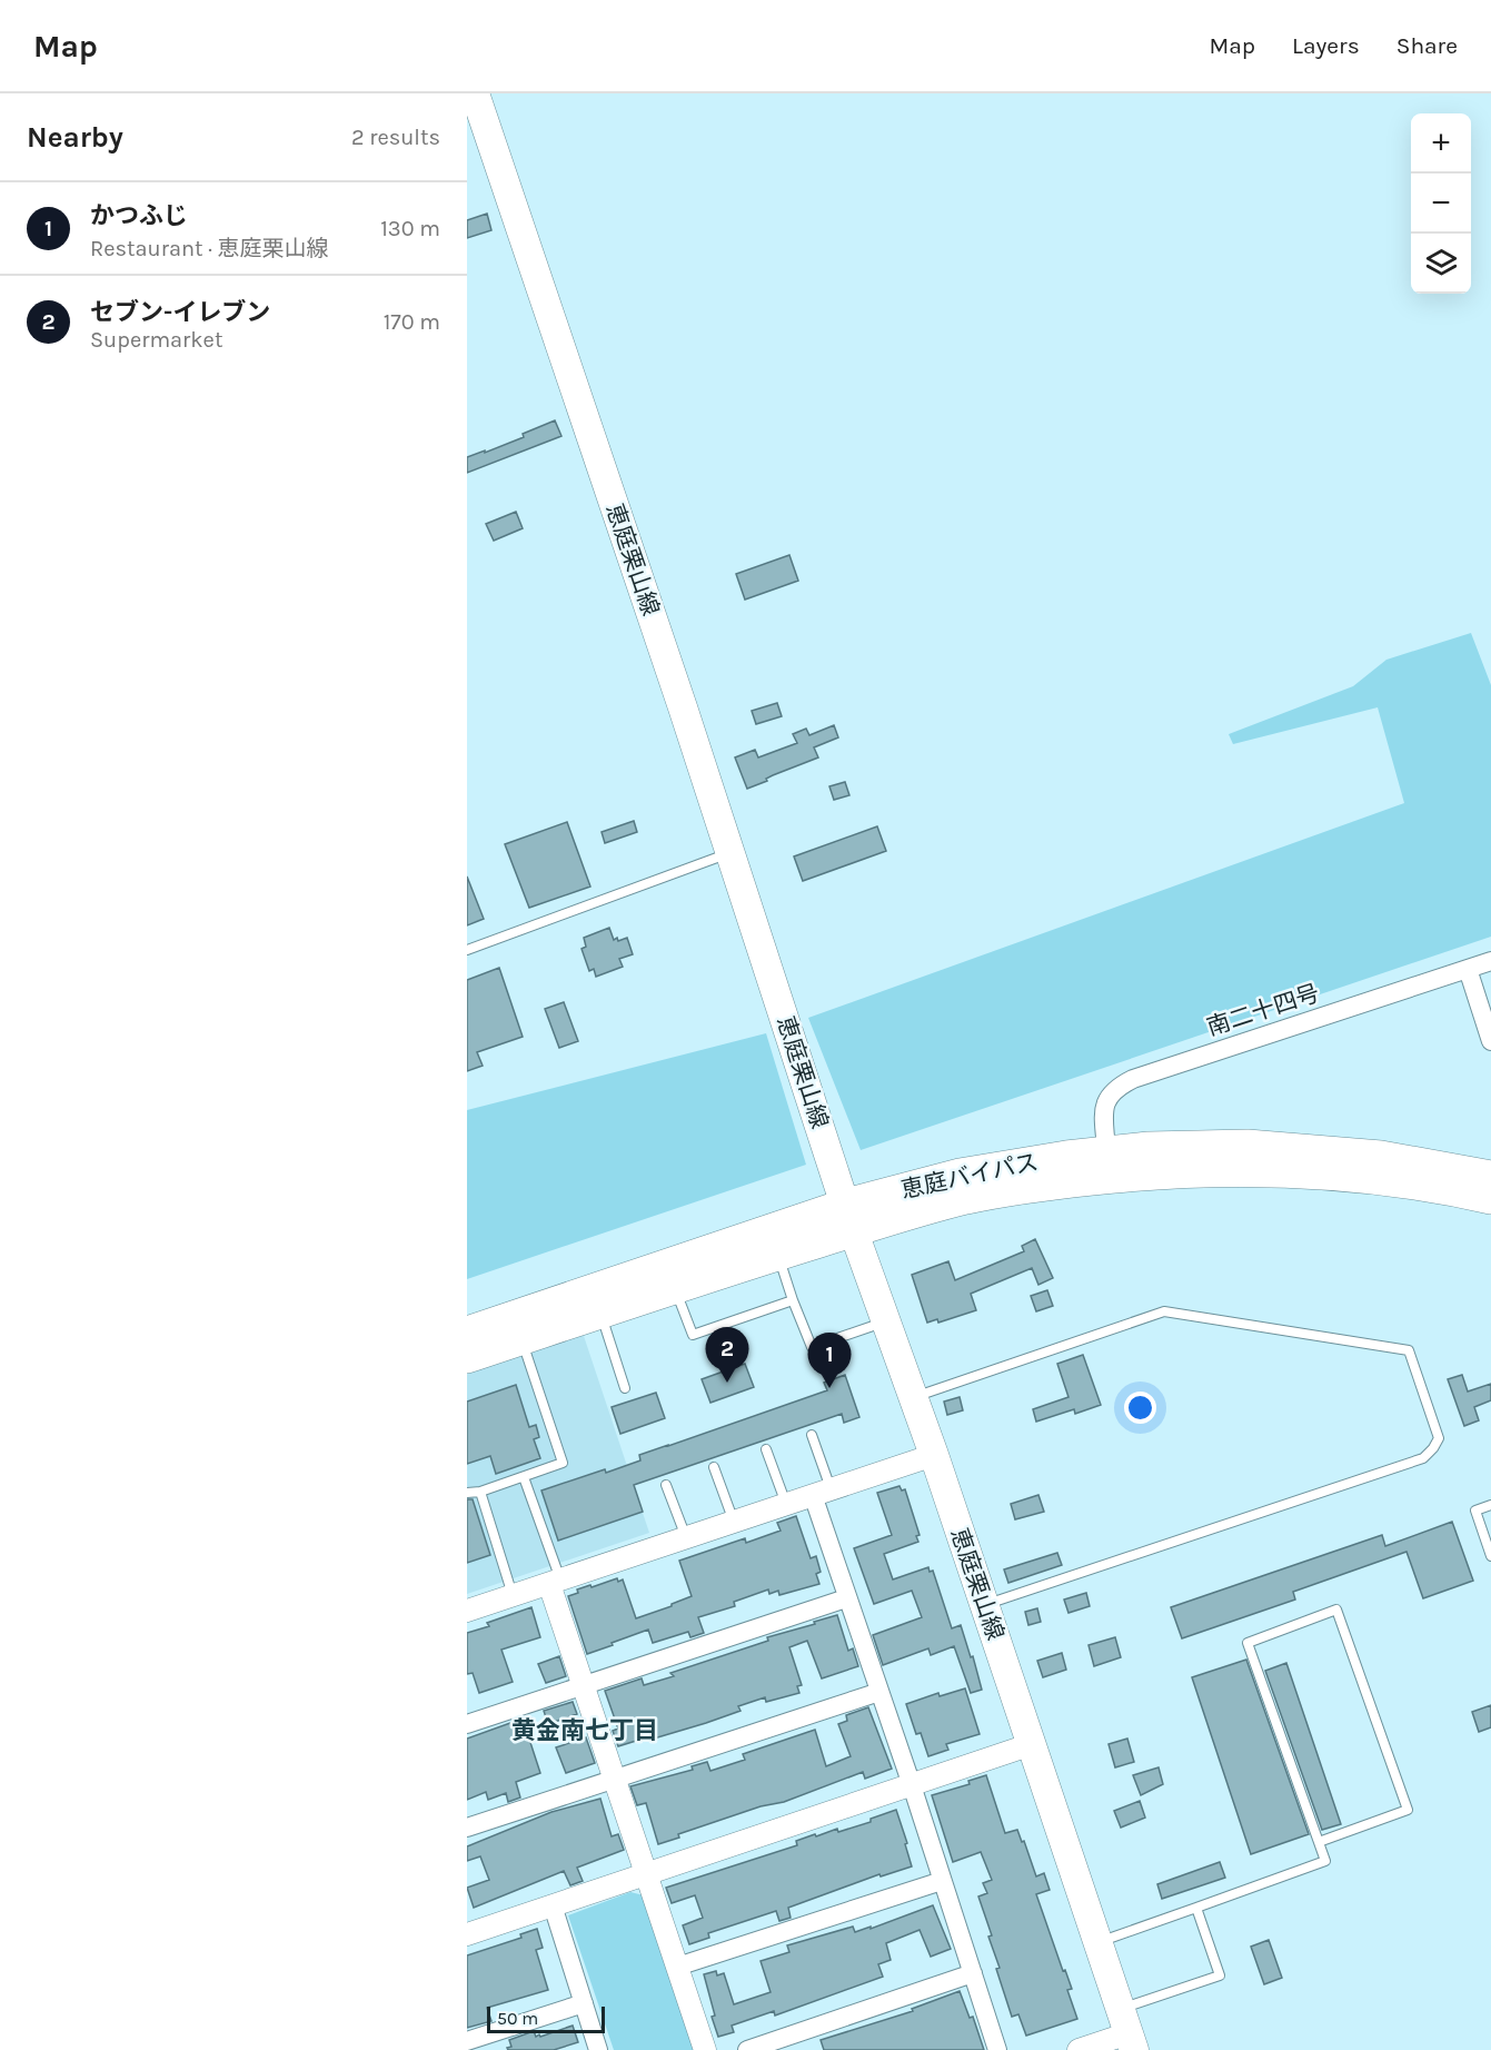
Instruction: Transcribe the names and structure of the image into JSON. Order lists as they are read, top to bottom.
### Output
{
  "streets": {
    "highway": ["恵庭バイパス"],
    "main road": ["恵庭栗山線"],
    "street": ["南二十四号"]
  },
  "crossings": [
    ["恵庭栗山線", "恵庭バイパス"],
    ["南二十四号", "恵庭バイパス"]
  ],
  "districts": ["黄金南七丁目"],
  "scale_bar": "50 m",
  "page": {
    "header": "Map",
    "nav": ["Map", "Layers", "Share"],
    "heading": ["Nearby", "2 results"],
    "map_buttons": ["+", "−"],
    "list": [
      {
        "mark": "1",
        "name": "かつふじ",
        "note": "Restaurant · 恵庭栗山線",
        "value": "130 m"
      },
      {
        "mark": "2",
        "name": "セブン-イレブン",
        "note": "Supermarket",
        "value": "170 m"
      }
    ],
    "pins": ["2", "1"],
    "scale": "50 m"
  }
}
